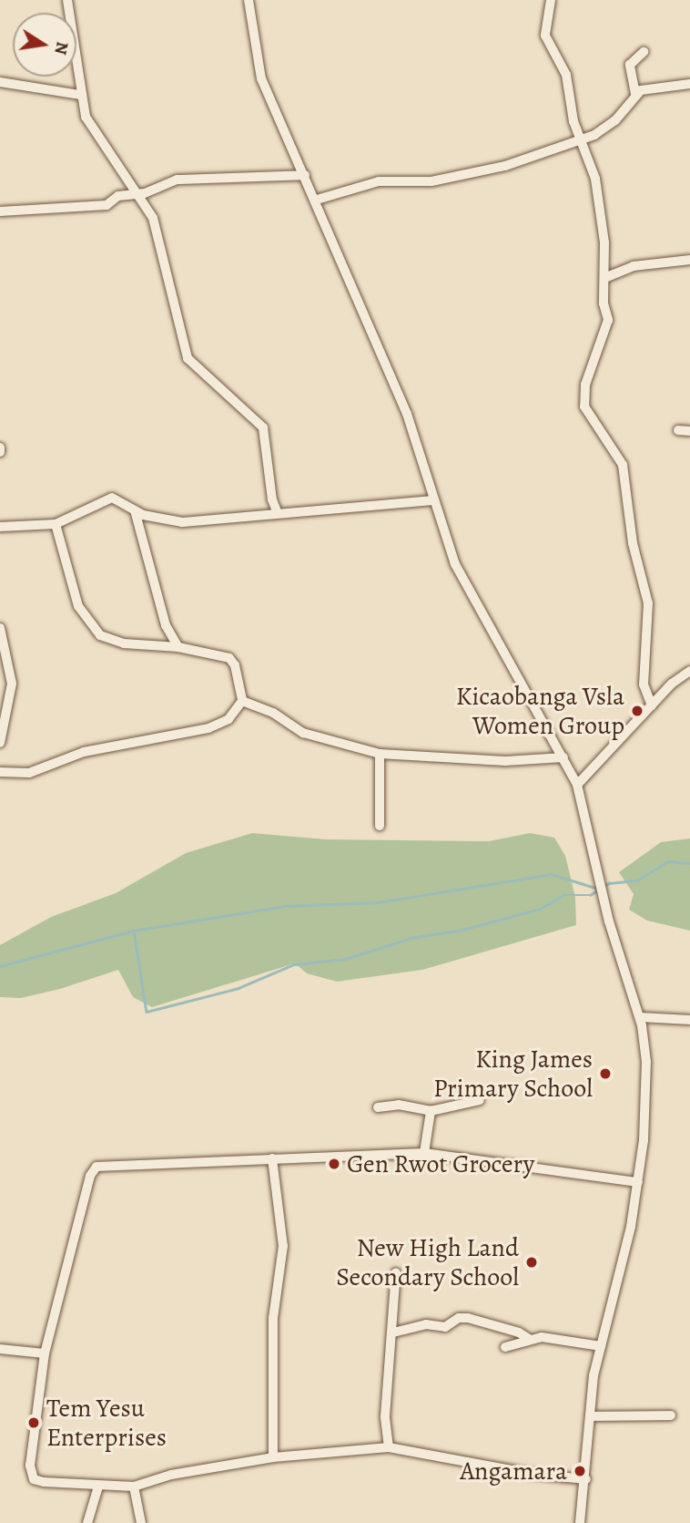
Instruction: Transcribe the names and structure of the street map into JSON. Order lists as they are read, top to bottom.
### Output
{
  "places": [
    "Kicaobanga Vsla Women Group",
    "King James Primary School",
    "Gen Rwot Grocery",
    "New High Land Secondary School",
    "Tem Yesu Enterprises",
    "Angamara"
  ],
  "north": "right"
}
